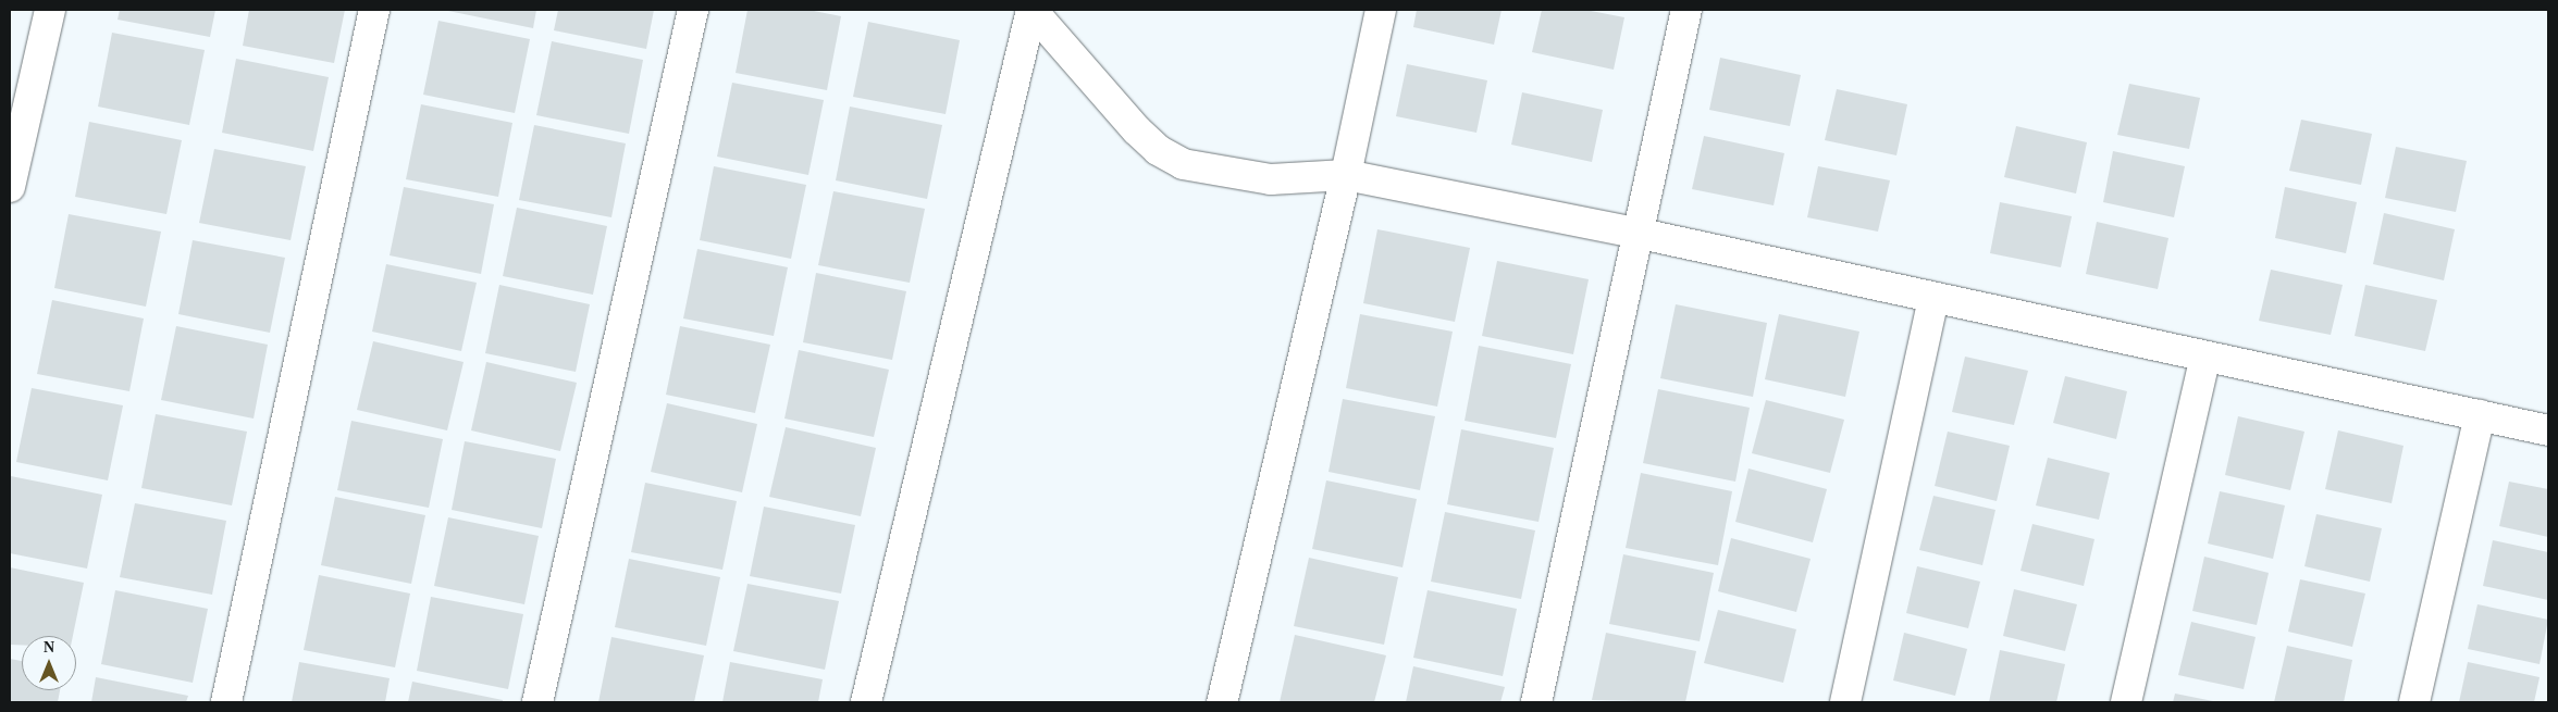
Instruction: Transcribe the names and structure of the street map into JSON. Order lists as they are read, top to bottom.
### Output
{
  "north": "top"
}
